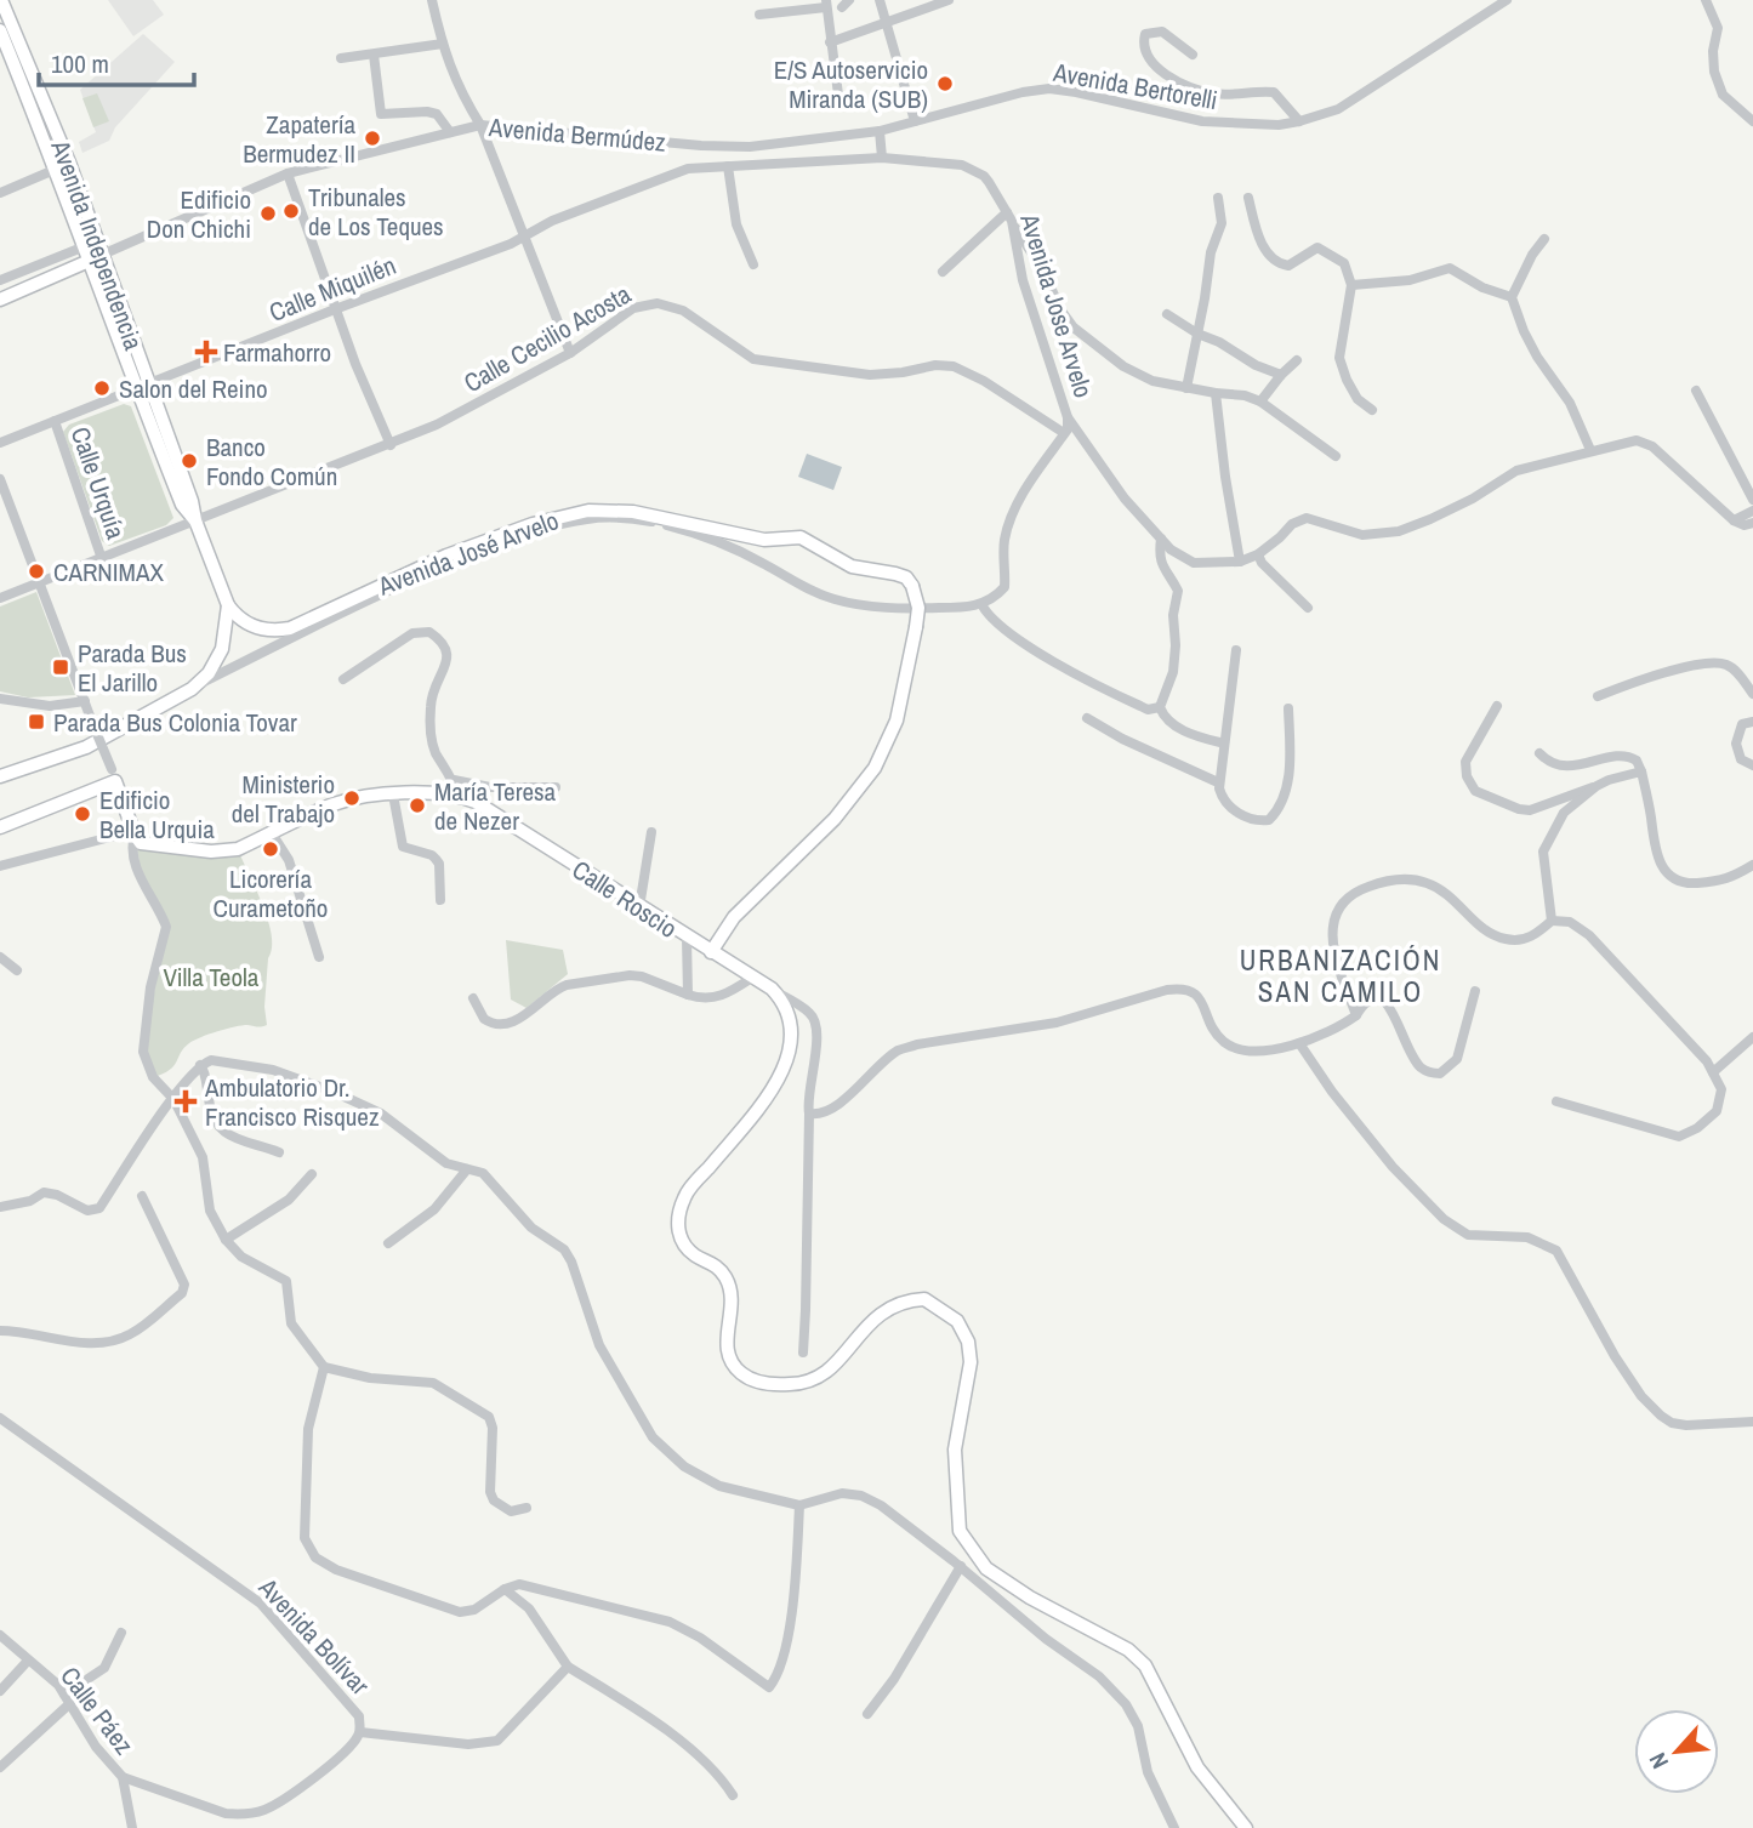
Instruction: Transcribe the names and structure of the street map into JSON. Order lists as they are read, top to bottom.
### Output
{
  "streets": {
    "street": [
      "Avenida Bertorelli",
      "Avenida Bermúdez",
      "Avenida Independencia",
      "Calle Miquilén",
      "Avenida Jose Arvelo",
      "Calle Cecilio Acosta",
      "Calle Urquía",
      "Avenida José Arvelo",
      "Calle Roscio",
      "Avenida Bolívar",
      "Calle Páez"
    ]
  },
  "crossings": [
    ["Avenida Bertorelli", "Avenida Bermúdez"],
    ["Avenida Bermúdez", "Avenida Independencia"],
    ["Avenida Independencia", "Calle Miquilén"],
    ["Avenida Independencia", "Calle Cecilio Acosta"],
    ["Avenida Independencia", "Avenida José Arvelo"],
    ["Calle Miquilén", "Avenida Jose Arvelo"],
    ["Calle Miquilén", "Calle Urquía"],
    ["Avenida Jose Arvelo", "Calle Cecilio Acosta"],
    ["Calle Cecilio Acosta", "Calle Urquía"],
    ["Avenida José Arvelo", "Calle Roscio"],
    ["Avenida Bolívar", "Calle Páez"]
  ],
  "districts": ["URBANIZACIÓN SAN CAMILO"],
  "parks": ["Villa Teola"],
  "places": {
    "other": [
      "E/S Autoservicio Miranda (SUB)",
      "Zapatería Bermudez II",
      "Tribunales de Los Teques",
      "Edificio Don Chichi",
      "Salon del Reino",
      "Banco Fondo Común",
      "CARNIMAX",
      "Ministerio del Trabajo",
      "María Teresa de Nezer",
      "Edificio Bella Urquia",
      "Licorería Curametoño"
    ],
    "health": ["Farmahorro", "Ambulatorio Dr. Francisco Risquez"],
    "transit": ["Parada Bus El Jarillo", "Parada Bus Colonia Tovar"]
  },
  "scale_bar": "100 m",
  "north": "bottom left"
}
